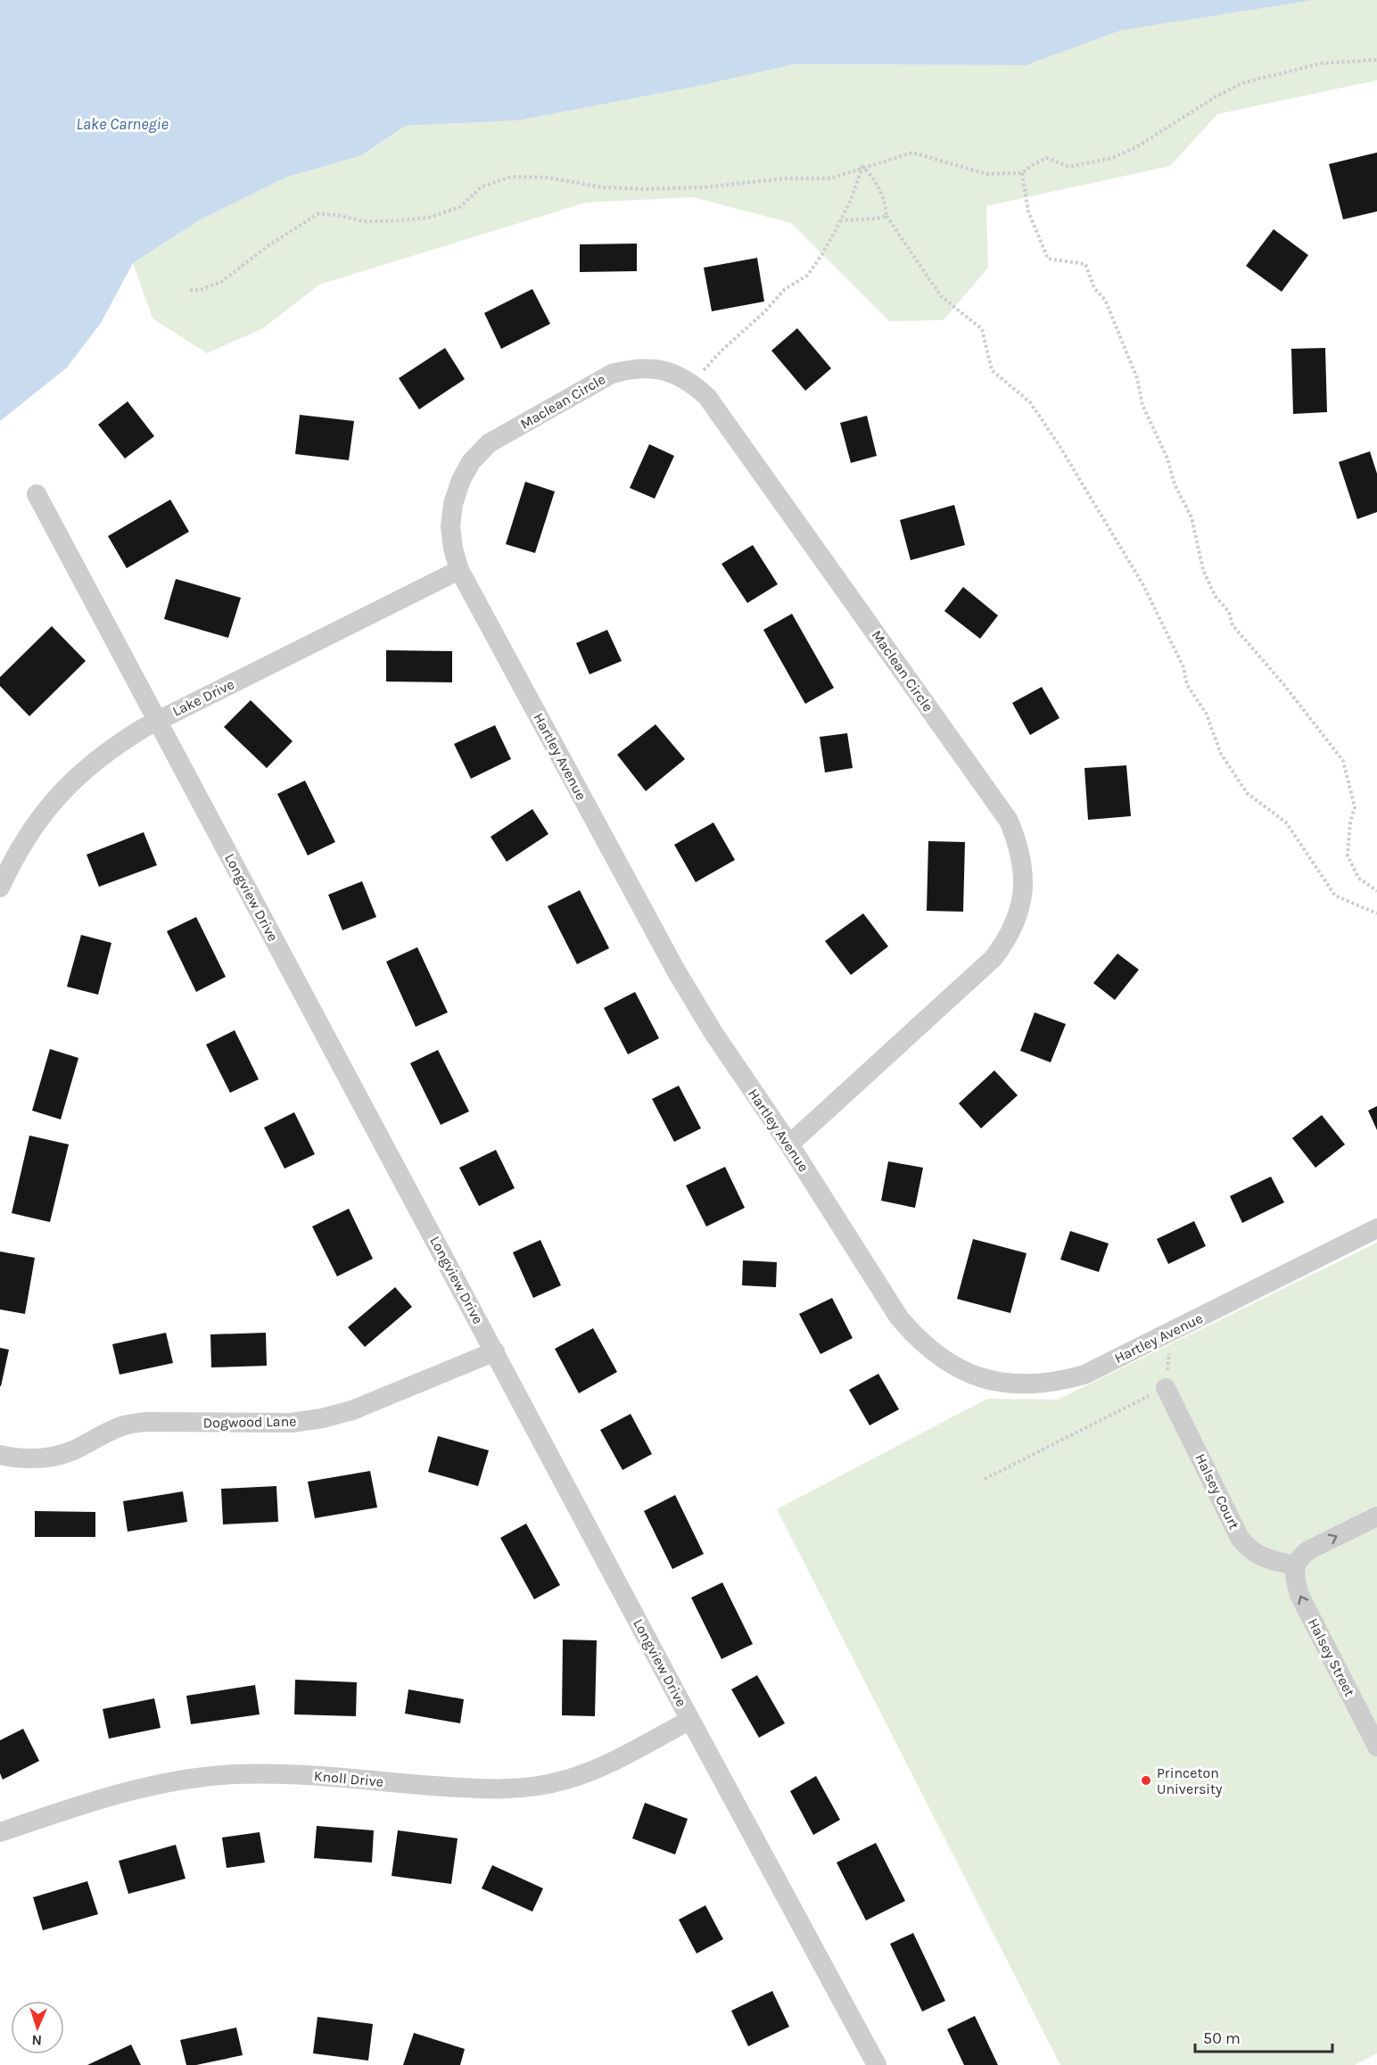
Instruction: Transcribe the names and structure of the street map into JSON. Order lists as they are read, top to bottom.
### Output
{
  "streets": {
    "street": [
      "Maclean Circle",
      "Lake Drive",
      "Hartley Avenue",
      "Longview Drive",
      "Dogwood Lane",
      "Halsey Court",
      "Halsey Street",
      "Knoll Drive"
    ]
  },
  "crossings": [
    ["Maclean Circle", "Hartley Avenue"],
    ["Lake Drive", "Hartley Avenue"],
    ["Lake Drive", "Longview Drive"],
    ["Longview Drive", "Dogwood Lane"],
    ["Longview Drive", "Knoll Drive"],
    ["Halsey Court", "Halsey Street"]
  ],
  "one_way": ["Halsey Street"],
  "water": ["Lake Carnegie"],
  "places": ["Princeton University"],
  "scale_bar": "50 m",
  "north": "bottom"
}
